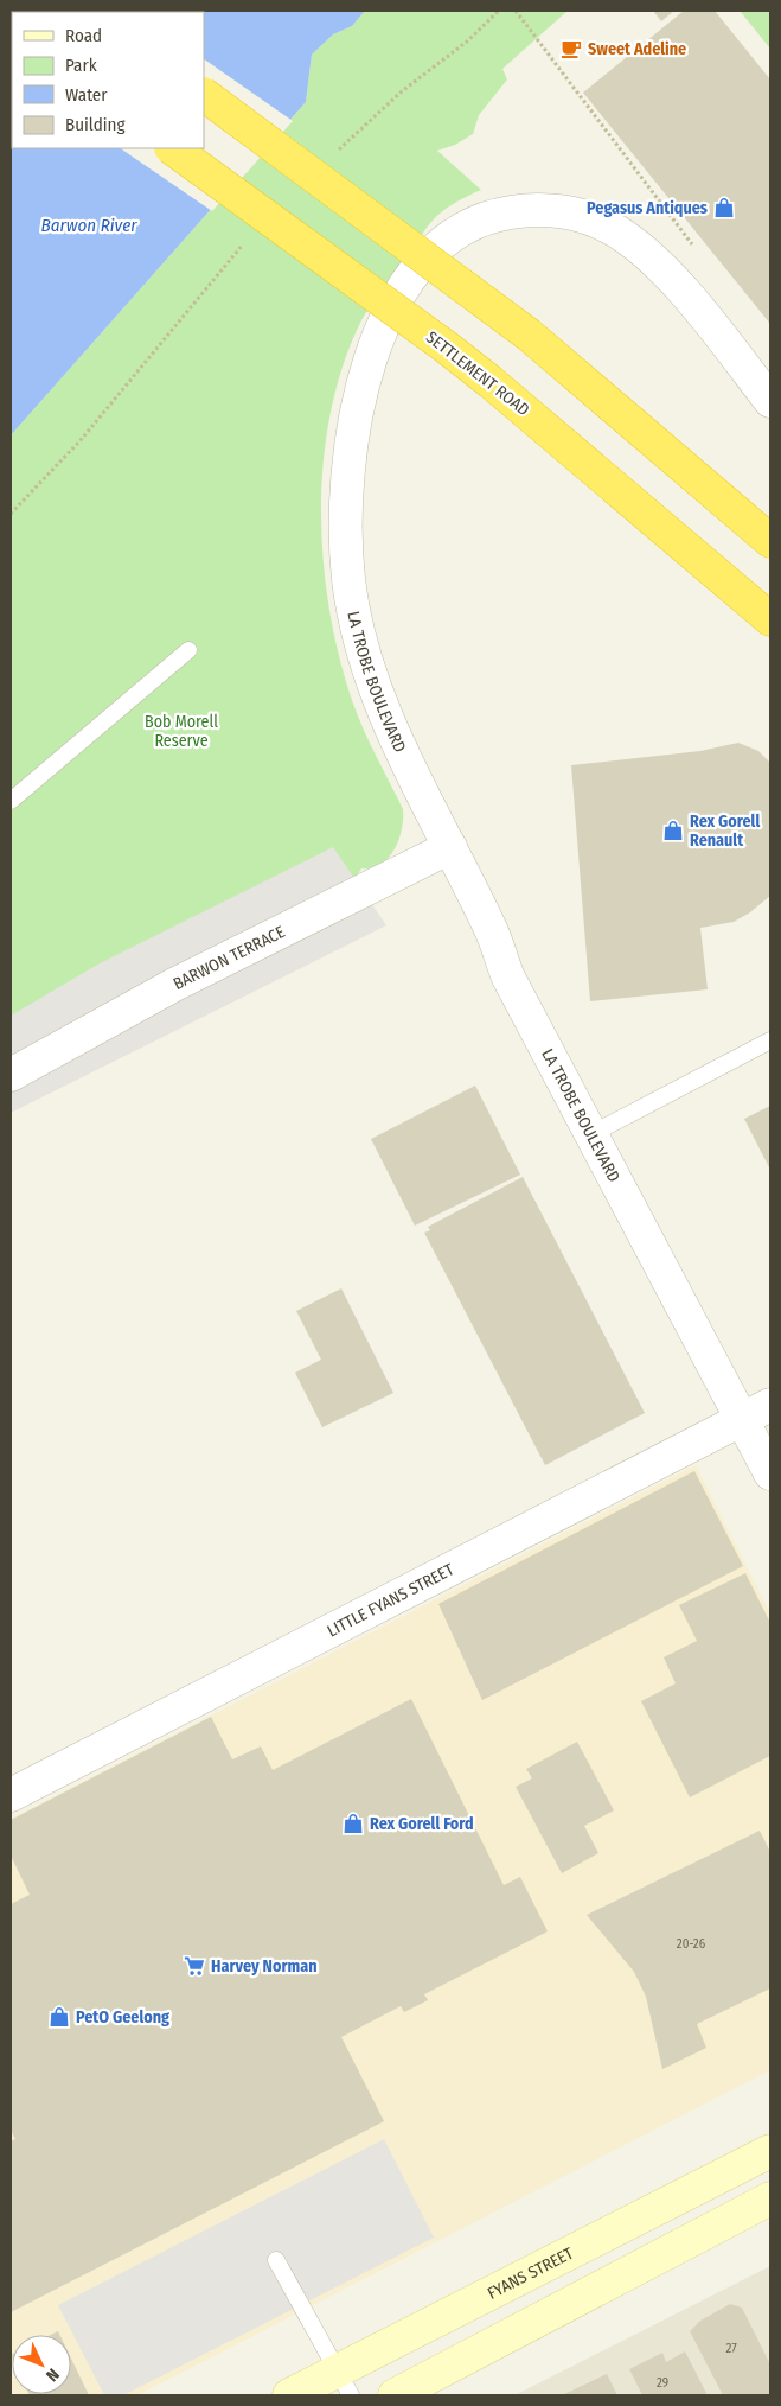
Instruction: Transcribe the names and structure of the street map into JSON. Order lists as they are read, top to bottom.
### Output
{
  "streets": {
    "highway": ["SETTLEMENT ROAD"],
    "main road": ["FYANS STREET"],
    "street": ["LA TROBE BOULEVARD", "BARWON TERRACE", "LITTLE FYANS STREET"]
  },
  "crossings": [
    ["LA TROBE BOULEVARD", "BARWON TERRACE"],
    ["LA TROBE BOULEVARD", "LITTLE FYANS STREET"]
  ],
  "water": ["Barwon River"],
  "parks": ["Bob Morell Reserve"],
  "places": {
    "cafe": ["Sweet Adeline"],
    "shop": [
      "Pegasus Antiques",
      "Rex Gorell Renault",
      "Rex Gorell Ford",
      "PetO Geelong"
    ],
    "supermarket": ["Harvey Norman"]
  },
  "house_numbers": ["20-26", "27", "29"],
  "legend": [
    "Road",
    "Park",
    "Water",
    "Building"
  ],
  "north": "bottom right"
}
